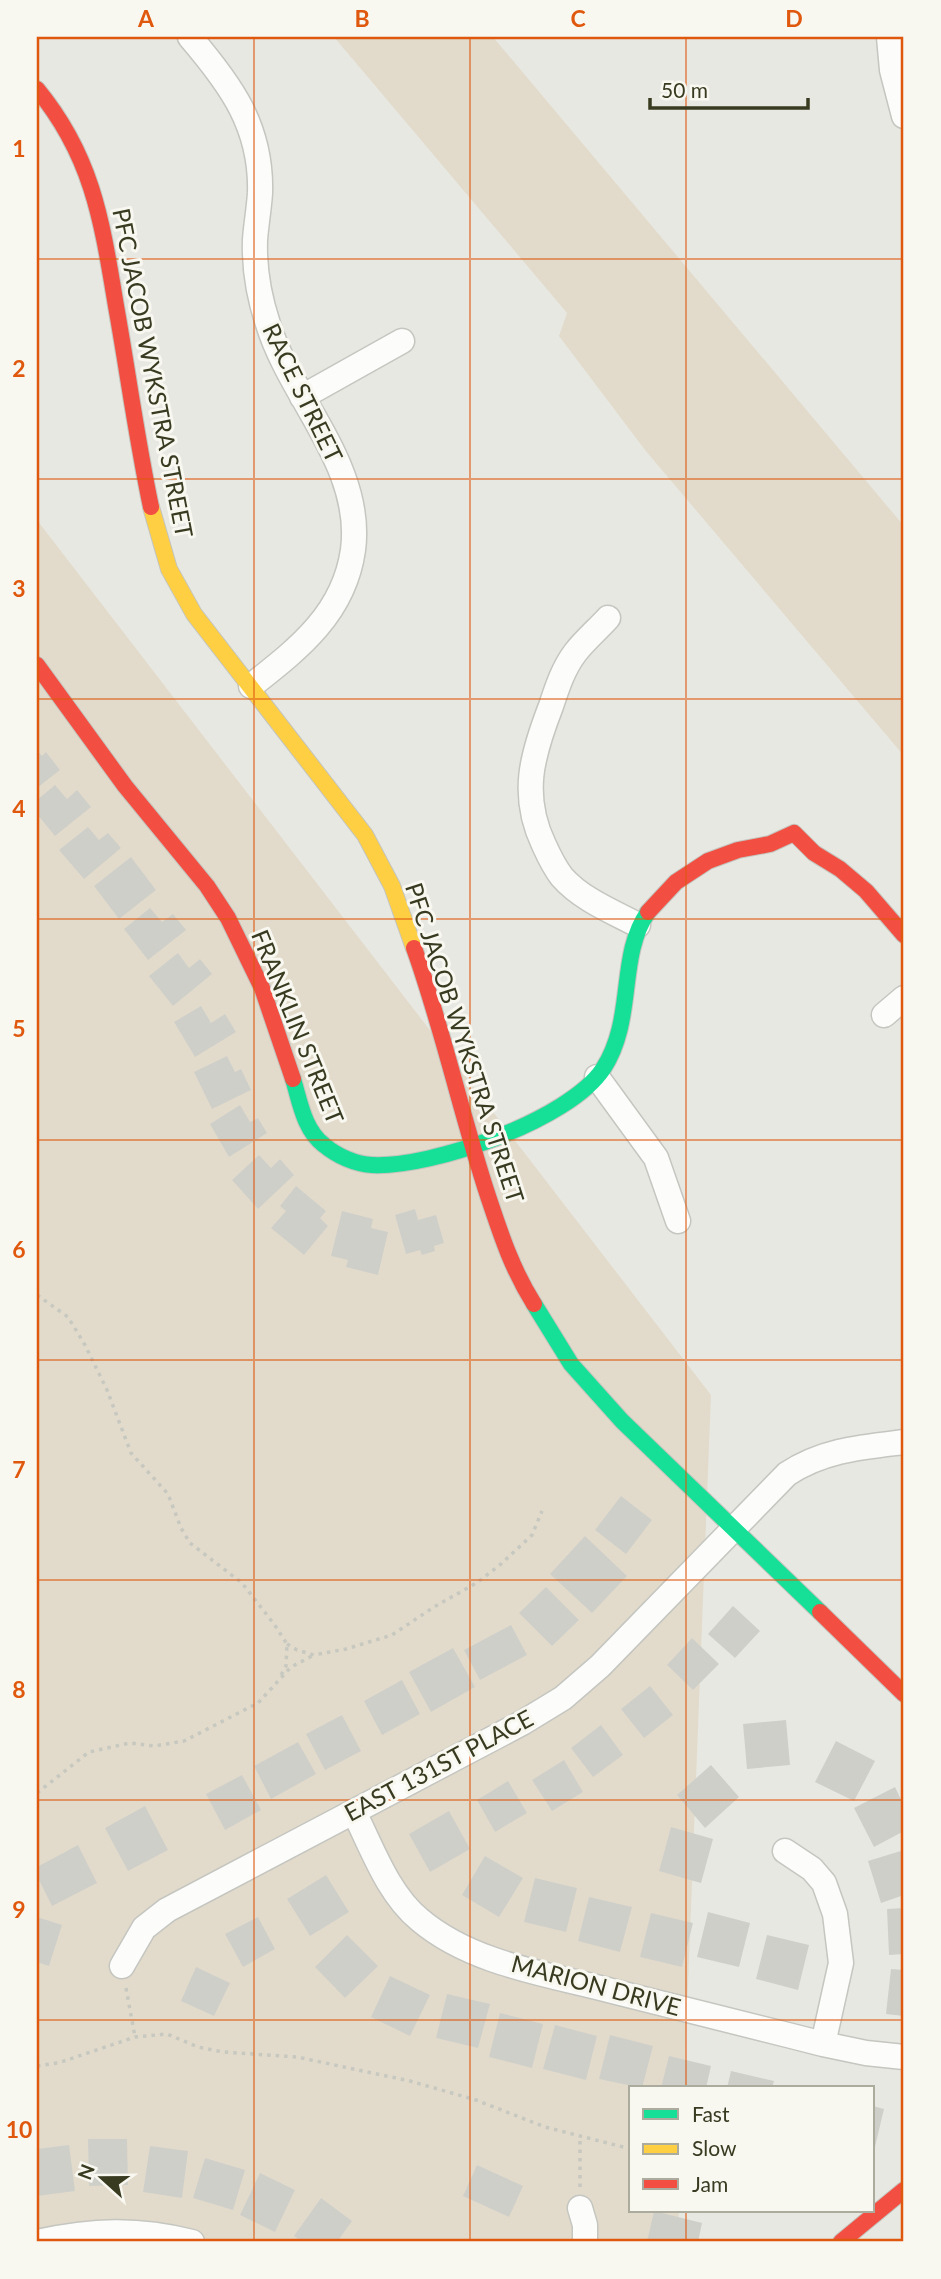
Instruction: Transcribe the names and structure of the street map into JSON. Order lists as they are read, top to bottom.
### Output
{
  "streets": {
    "street": [
      "PFC JACOB WYKSTRA STREET",
      "RACE STREET",
      "FRANKLIN STREET",
      "EAST 131ST PLACE",
      "MARION DRIVE"
    ]
  },
  "crossings": [
    ["PFC JACOB WYKSTRA STREET", "RACE STREET"],
    ["PFC JACOB WYKSTRA STREET", "FRANKLIN STREET"],
    ["PFC JACOB WYKSTRA STREET", "EAST 131ST PLACE"],
    ["EAST 131ST PLACE", "MARION DRIVE"]
  ],
  "legend": ["Fast", "Slow", "Jam"],
  "scale_bar": "50 m",
  "north": "left",
  "grid": {
    "columns": [
      "A",
      "B",
      "C",
      "D"
    ],
    "rows": [
      "1",
      "2",
      "3",
      "4",
      "5",
      "6",
      "7",
      "8",
      "9",
      "10"
    ]
  }
}
